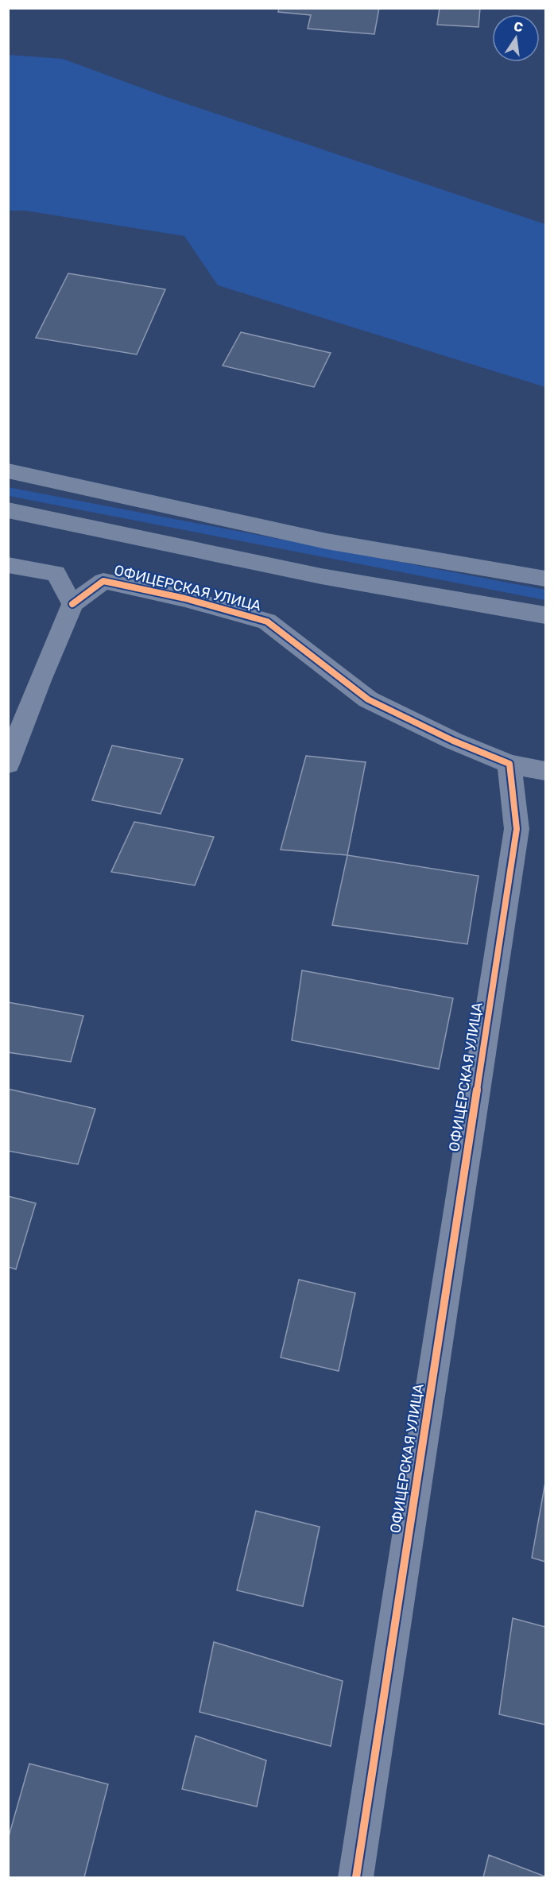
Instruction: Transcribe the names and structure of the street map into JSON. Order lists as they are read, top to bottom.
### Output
{
  "streets": {
    "street": ["ОФИЦЕРСКАЯ УЛИЦА"]
  },
  "north": "top"
}
